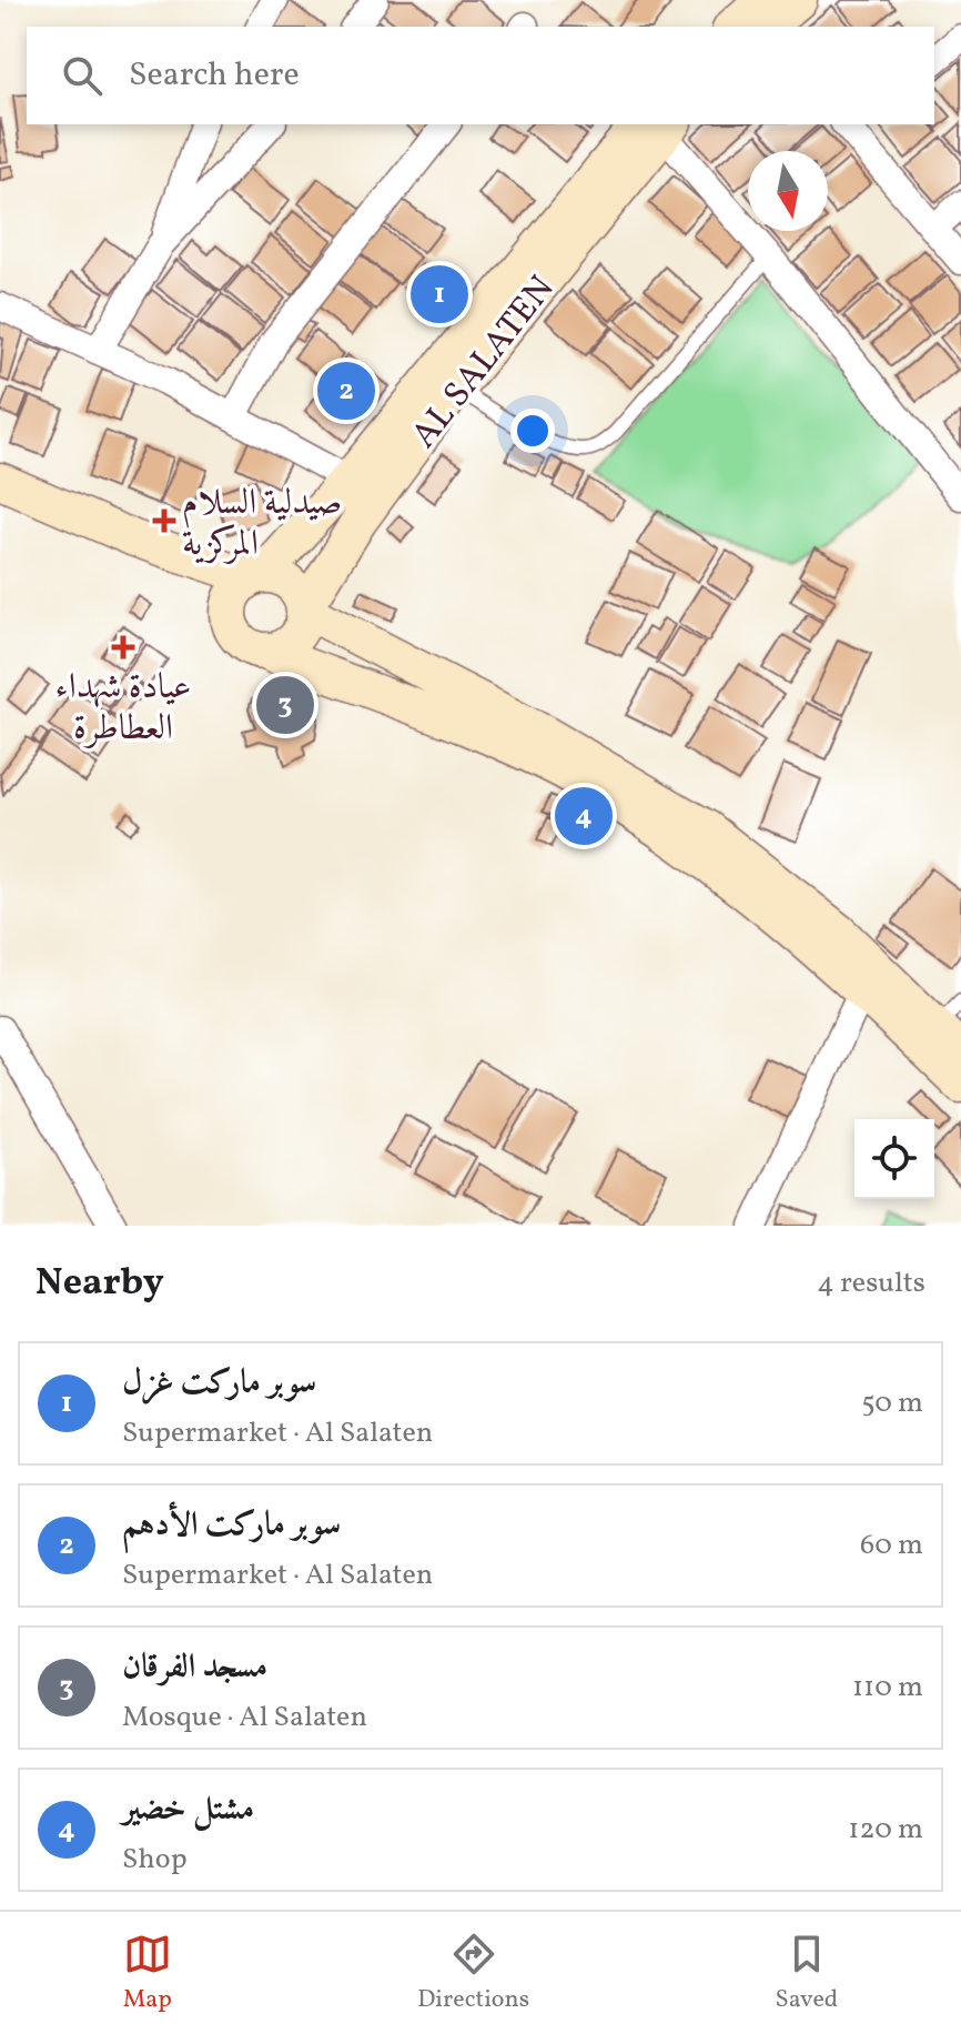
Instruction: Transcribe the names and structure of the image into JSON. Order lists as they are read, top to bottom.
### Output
{
  "streets": {
    "main road": ["AL SALATEN"]
  },
  "places": {
    "health": ["صيدلية السلام المركزية", "عيادة شهداء العطاطرة"]
  },
  "north": "bottom",
  "page": {
    "search": "Search here",
    "pins": [
      "1",
      "2",
      "3",
      "4"
    ],
    "heading": ["Nearby", "4 results"],
    "list": [
      {
        "mark": "1",
        "name": "سوبر ماركت غزل",
        "note": "Supermarket · Al Salaten",
        "value": "50 m"
      },
      {
        "mark": "2",
        "name": "سوبر ماركت الأدهم",
        "note": "Supermarket · Al Salaten",
        "value": "60 m"
      },
      {
        "mark": "3",
        "name": "مسجد الفرقان",
        "note": "Mosque · Al Salaten",
        "value": "110 m"
      },
      {
        "mark": "4",
        "name": "مشتل خضير",
        "note": "Shop",
        "value": "120 m"
      }
    ],
    "nav": ["Map", "Directions", "Saved"]
  }
}
